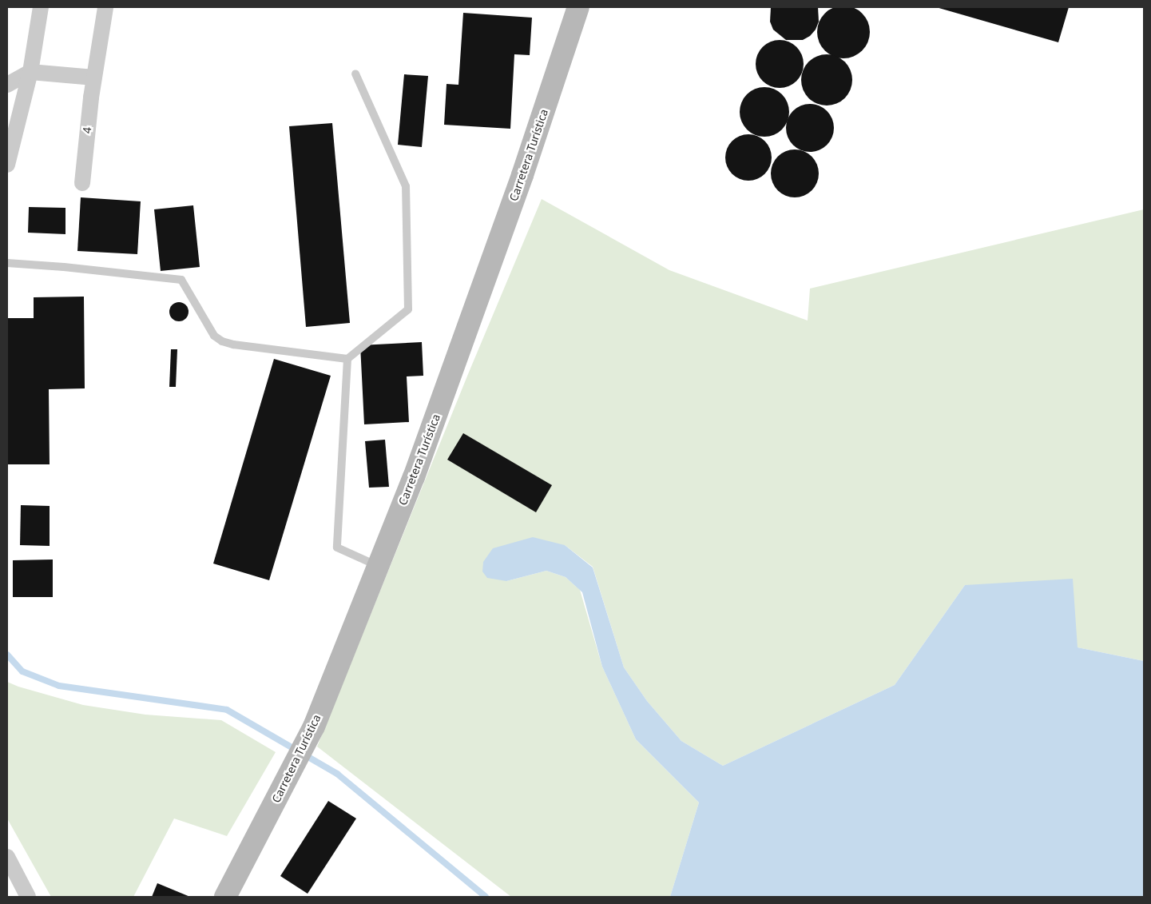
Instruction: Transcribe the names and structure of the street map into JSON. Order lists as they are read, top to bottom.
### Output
{
  "streets": {
    "main road": ["Carretera Turística"],
    "street": ["4"]
  }
}
